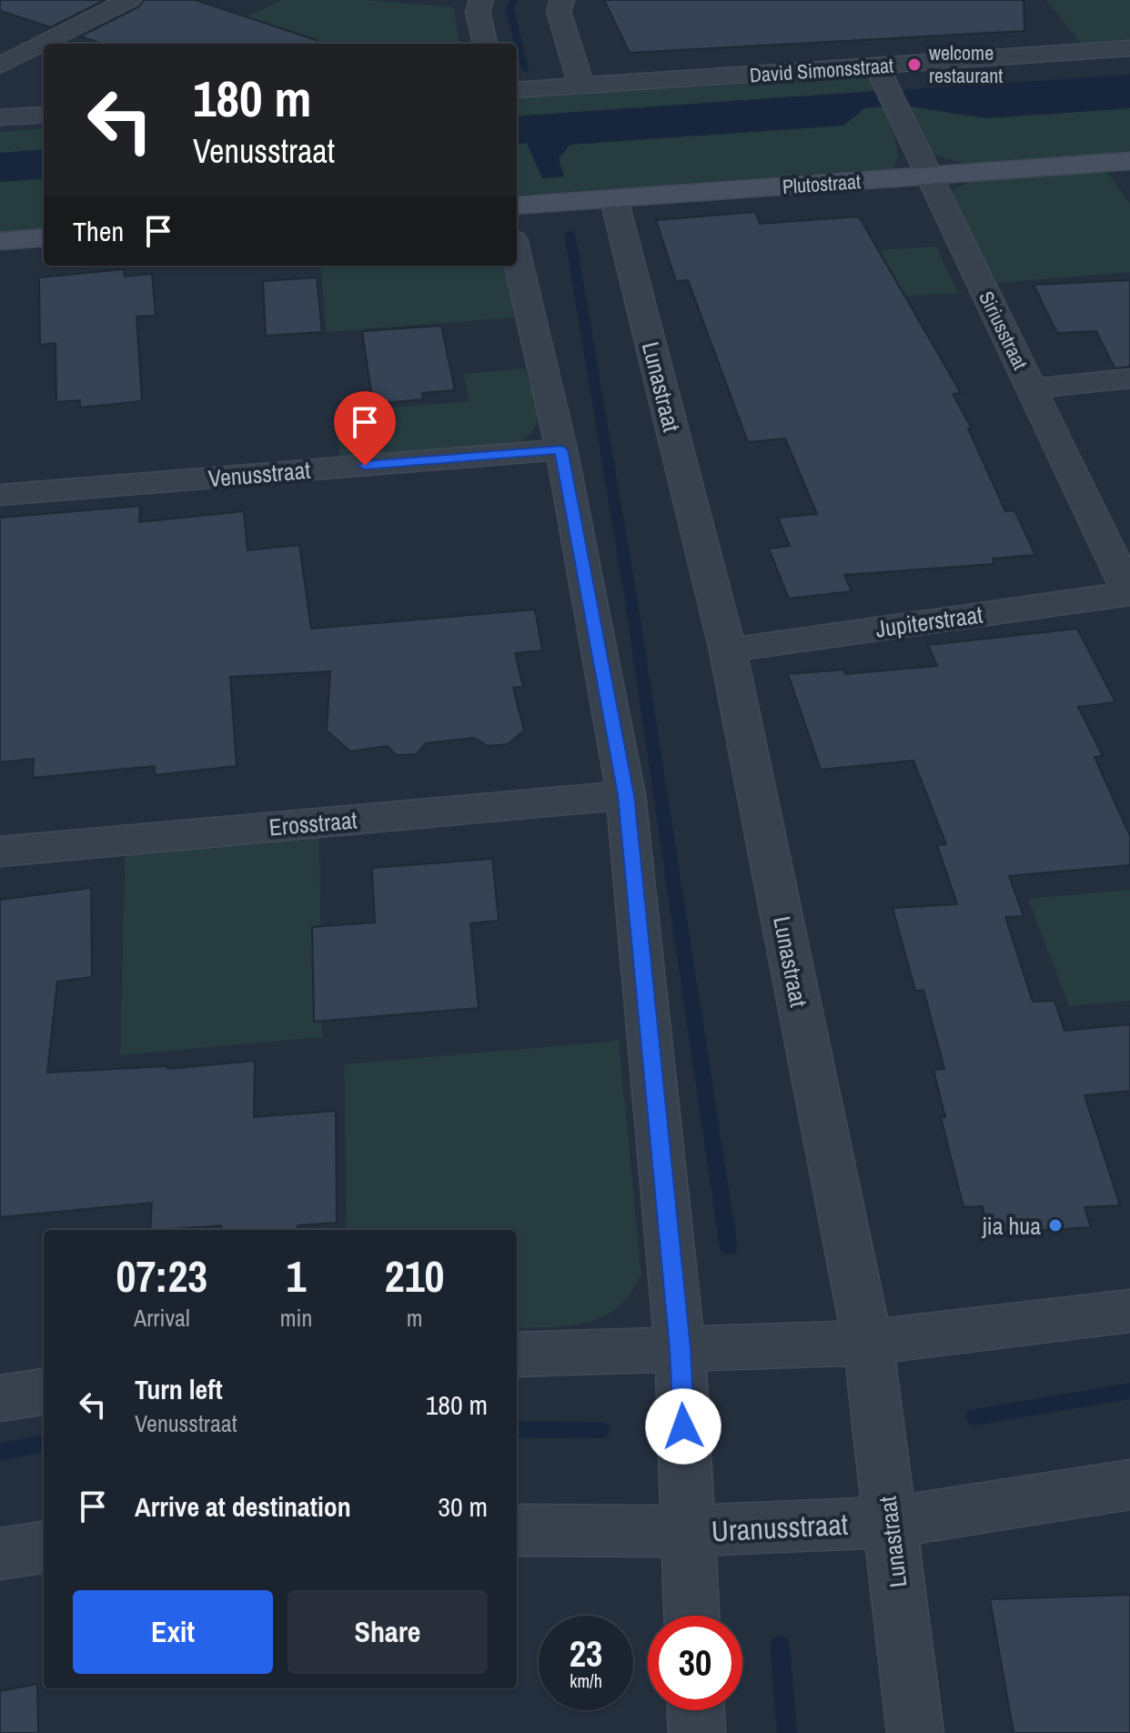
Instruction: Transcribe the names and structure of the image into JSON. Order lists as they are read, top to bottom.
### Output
{
  "streets": {
    "street": [
      "David Simonsstraat",
      "Plutostraat",
      "Siriusstraat",
      "Lunastraat",
      "Venusstraat",
      "Jupiterstraat",
      "Erosstraat",
      "Uranusstraat"
    ]
  },
  "crossings": [
    ["David Simonsstraat", "Siriusstraat"],
    ["Plutostraat", "Siriusstraat"],
    ["Plutostraat", "Lunastraat"],
    ["Siriusstraat", "Jupiterstraat"],
    ["Lunastraat", "Jupiterstraat"],
    ["Lunastraat", "Uranusstraat"]
  ],
  "places": ["welcome restaurant", "jia hua"],
  "page": {
    "turn": ["180 m", "Venusstraat"],
    "then": "Then",
    "eta": [
      "07:23",
      "Arrival",
      "1",
      "min",
      "210",
      "m"
    ],
    "list": [
      {
        "name": "Turn left",
        "note": "Venusstraat",
        "value": "180 m"
      },
      {
        "name": "Arrive at destination",
        "value": "30 m"
      }
    ],
    "buttons": ["Exit", "Share"],
    "speed": "23 km/h",
    "limit": "30"
  }
}
